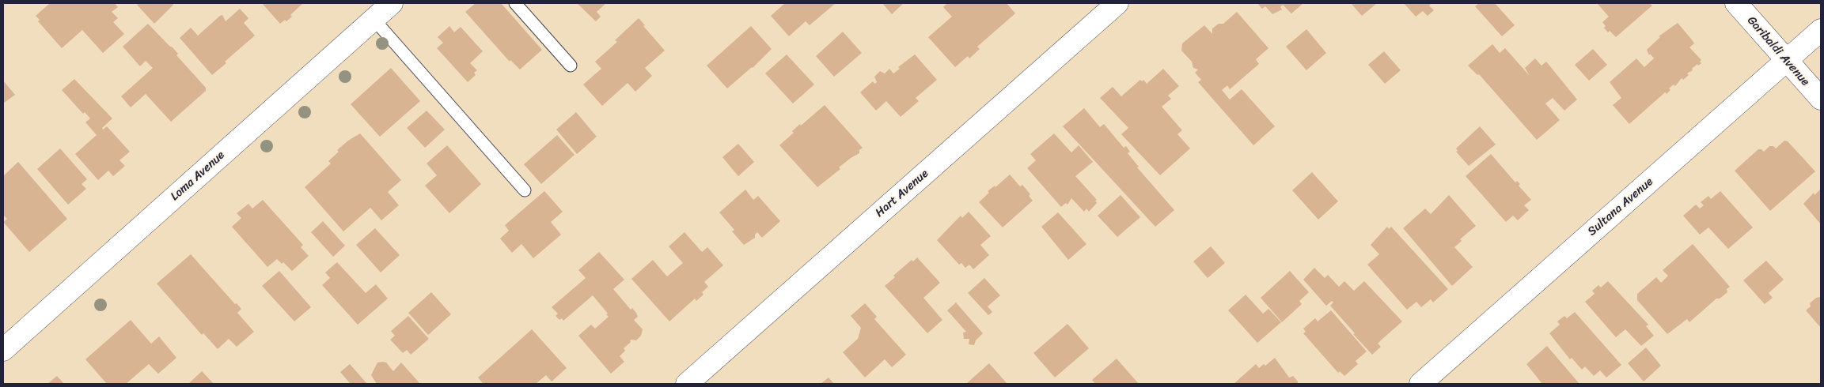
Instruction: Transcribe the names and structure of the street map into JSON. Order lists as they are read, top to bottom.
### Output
{
  "streets": {
    "street": [
      "Garibaldi Avenue",
      "Loma Avenue",
      "Hart Avenue",
      "Sultana Avenue"
    ]
  },
  "crossings": [
    ["Garibaldi Avenue", "Sultana Avenue"]
  ]
}
